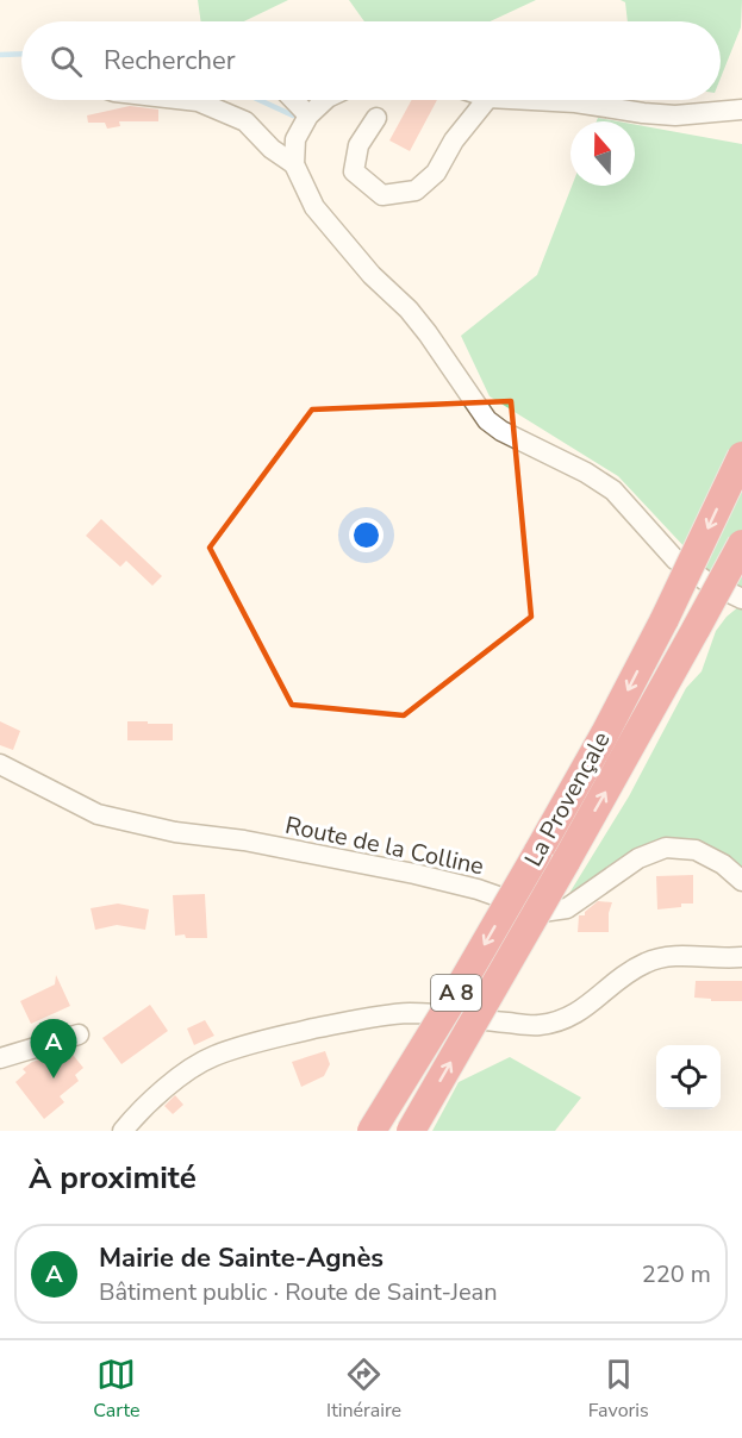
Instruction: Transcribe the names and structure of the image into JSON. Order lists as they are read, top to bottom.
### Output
{
  "streets": {
    "highway": ["La Provençale", "A 8"],
    "street": ["Route de la Colline"]
  },
  "north": "top",
  "page": {
    "search": "Rechercher",
    "pins": "A",
    "heading": "À proximité",
    "list": [
      {
        "mark": "A",
        "name": "Mairie de Sainte-Agnès",
        "note": "Bâtiment public · Route de Saint-Jean",
        "value": "220 m"
      }
    ],
    "nav": ["Carte", "Itinéraire", "Favoris"]
  }
}
